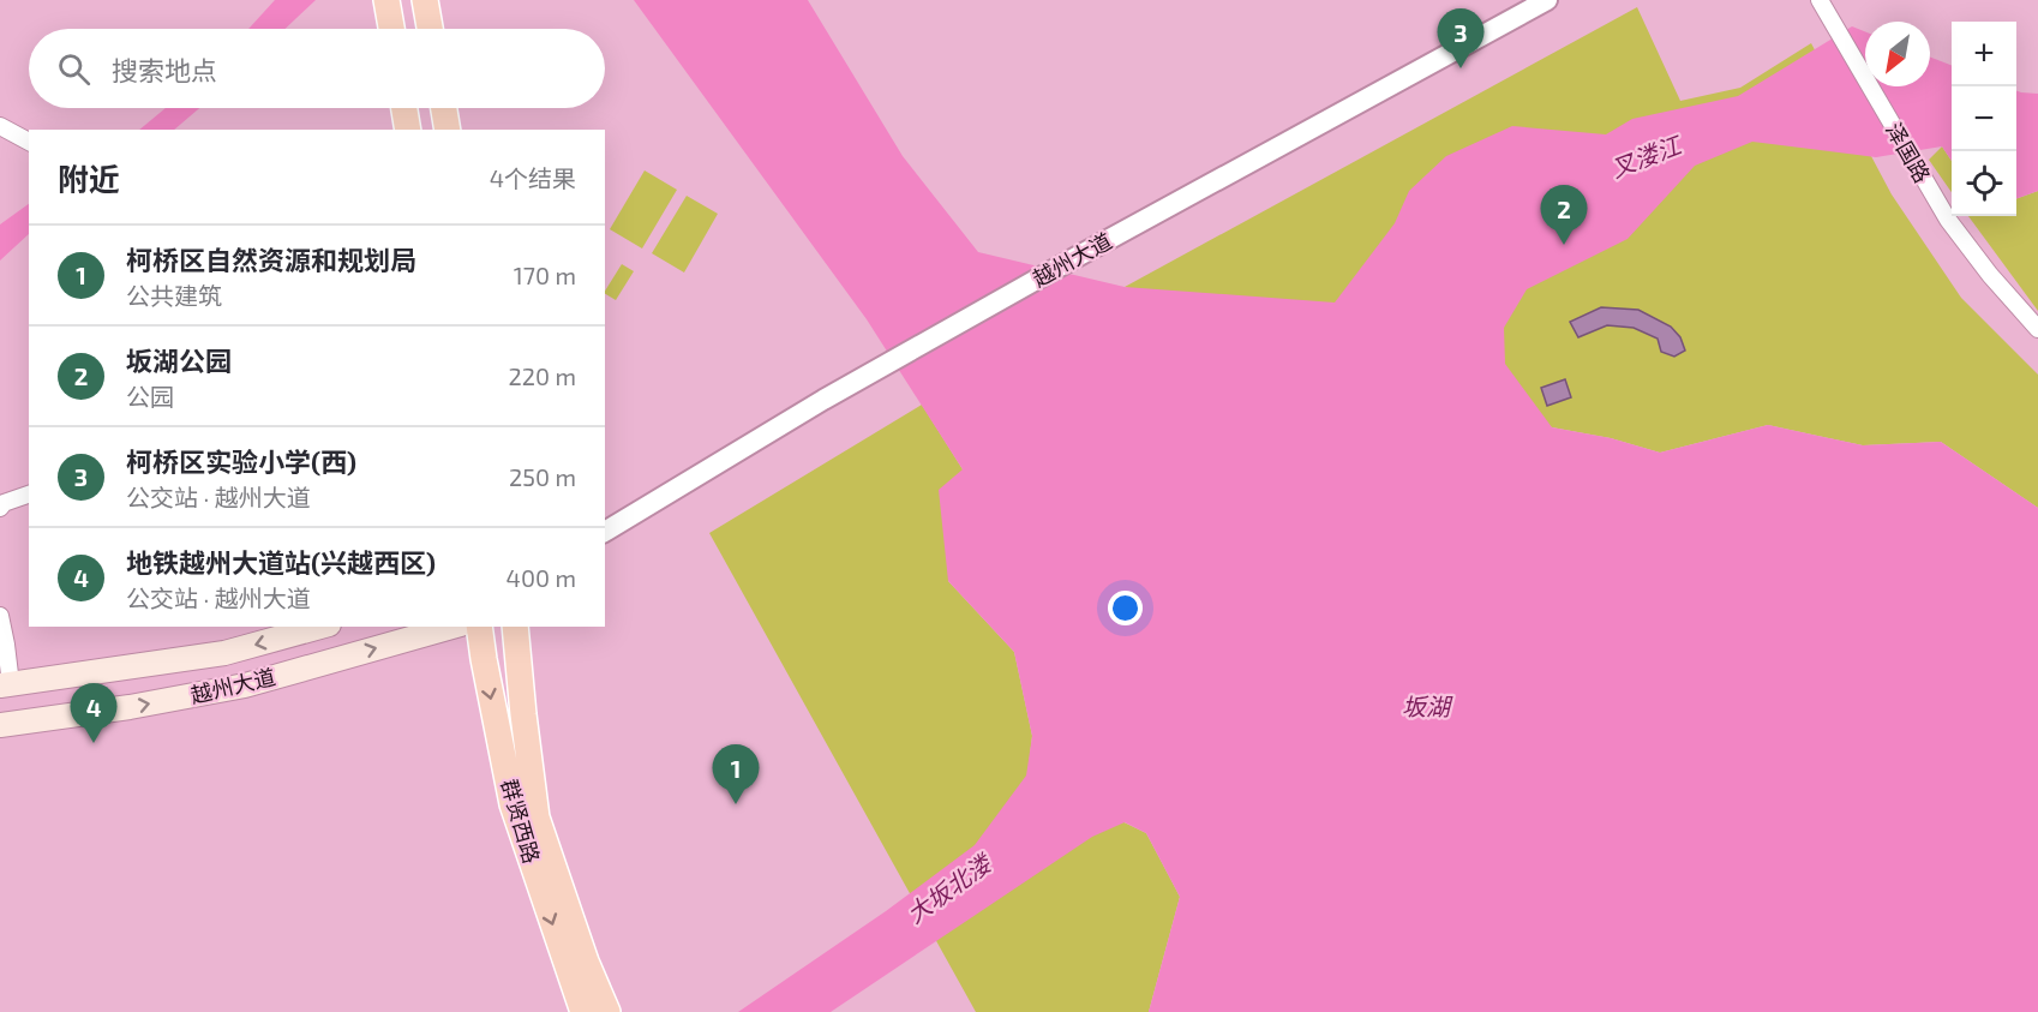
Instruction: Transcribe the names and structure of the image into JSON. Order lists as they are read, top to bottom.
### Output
{
  "streets": {
    "main road": ["越州大道", "群贤西路"],
    "street": ["泽国路"]
  },
  "water": ["叉溇江", "坂湖", "大坂北溇"],
  "north": "bottom left",
  "page": {
    "pins": [
      "3",
      "2",
      "4",
      "1"
    ],
    "map_buttons": ["+", "−"],
    "search": "搜索地点",
    "heading": ["附近", "4个结果"],
    "list": [
      {
        "mark": "1",
        "name": "柯桥区自然资源和规划局",
        "note": "公共建筑",
        "value": "170 m"
      },
      {
        "mark": "2",
        "name": "坂湖公园",
        "note": "公园",
        "value": "220 m"
      },
      {
        "mark": "3",
        "name": "柯桥区实验小学(西)",
        "note": "公交站 · 越州大道",
        "value": "250 m"
      },
      {
        "mark": "4",
        "name": "地铁越州大道站(兴越西区)",
        "note": "公交站 · 越州大道",
        "value": "400 m"
      }
    ]
  }
}
